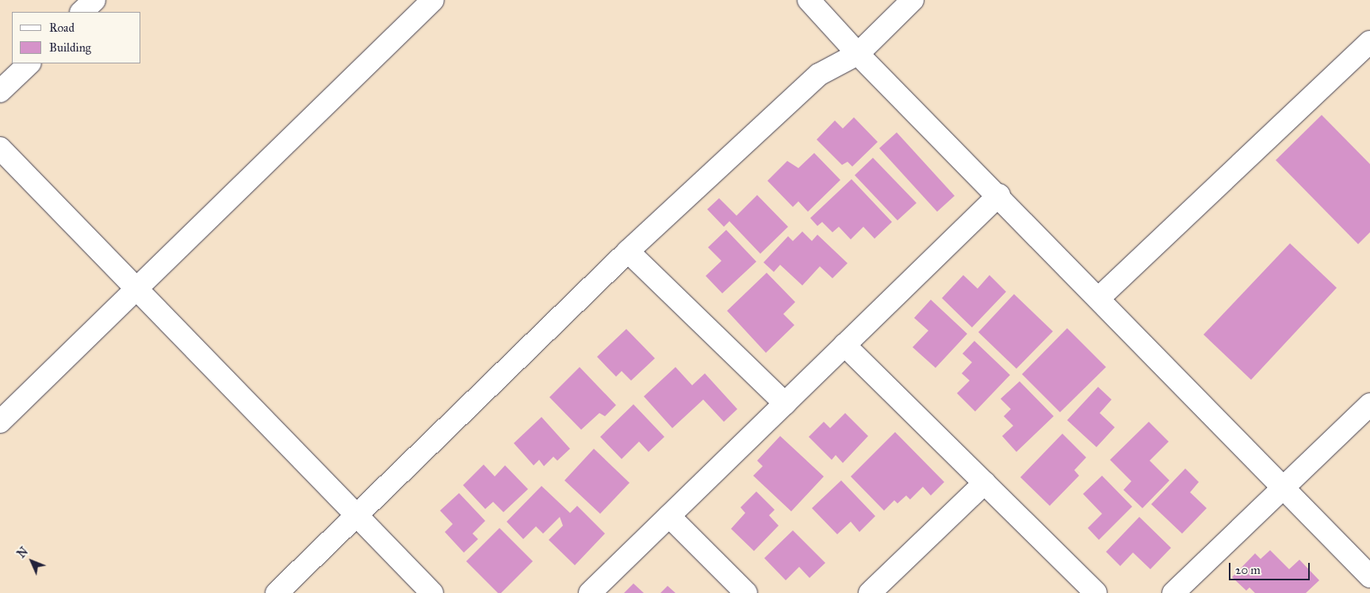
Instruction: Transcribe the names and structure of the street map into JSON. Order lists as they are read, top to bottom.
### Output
{
  "legend": ["Road", "Building"],
  "scale_bar": "20 m",
  "north": "top left"
}
